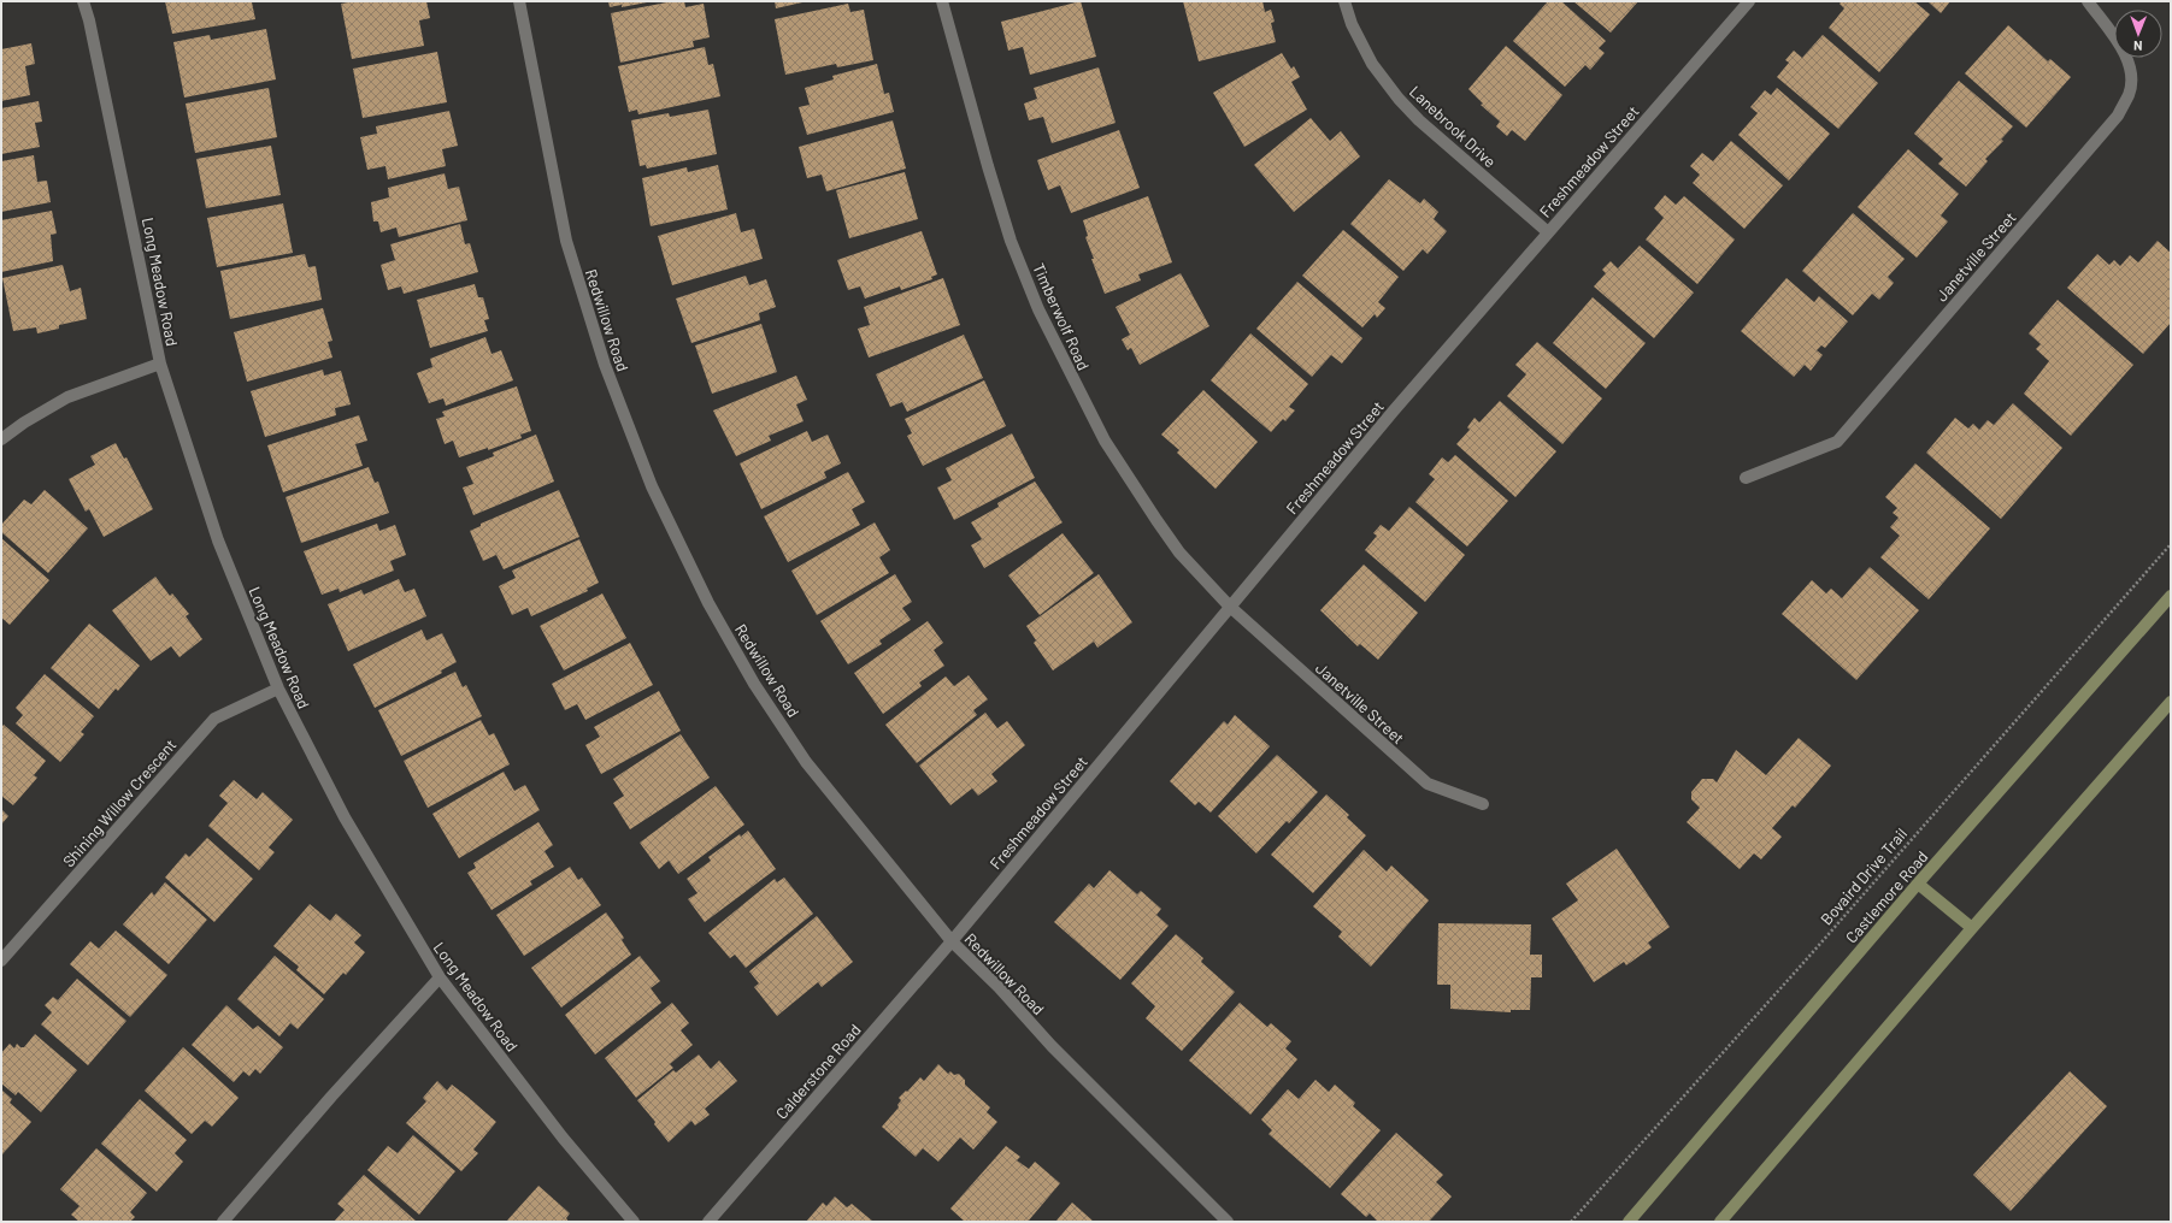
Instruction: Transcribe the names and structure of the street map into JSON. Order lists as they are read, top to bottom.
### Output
{
  "streets": {
    "main road": ["Castlemore Road"],
    "street": [
      "Lanebrook Drive",
      "Freshmeadow Street",
      "Janetville Street",
      "Long Meadow Road",
      "Timberwolf Road",
      "Redwillow Road",
      "Shining Willow Crescent",
      "Calderstone Road"
    ],
    "path": ["Bovaird Drive Trail"]
  },
  "crossings": [
    ["Lanebrook Drive", "Freshmeadow Street"],
    ["Freshmeadow Street", "Janetville Street"],
    ["Freshmeadow Street", "Timberwolf Road"],
    ["Freshmeadow Street", "Redwillow Road"],
    ["Freshmeadow Street", "Calderstone Road"],
    ["Janetville Street", "Timberwolf Road"],
    ["Long Meadow Road", "Shining Willow Crescent"],
    ["Redwillow Road", "Calderstone Road"]
  ],
  "north": "bottom"
}
